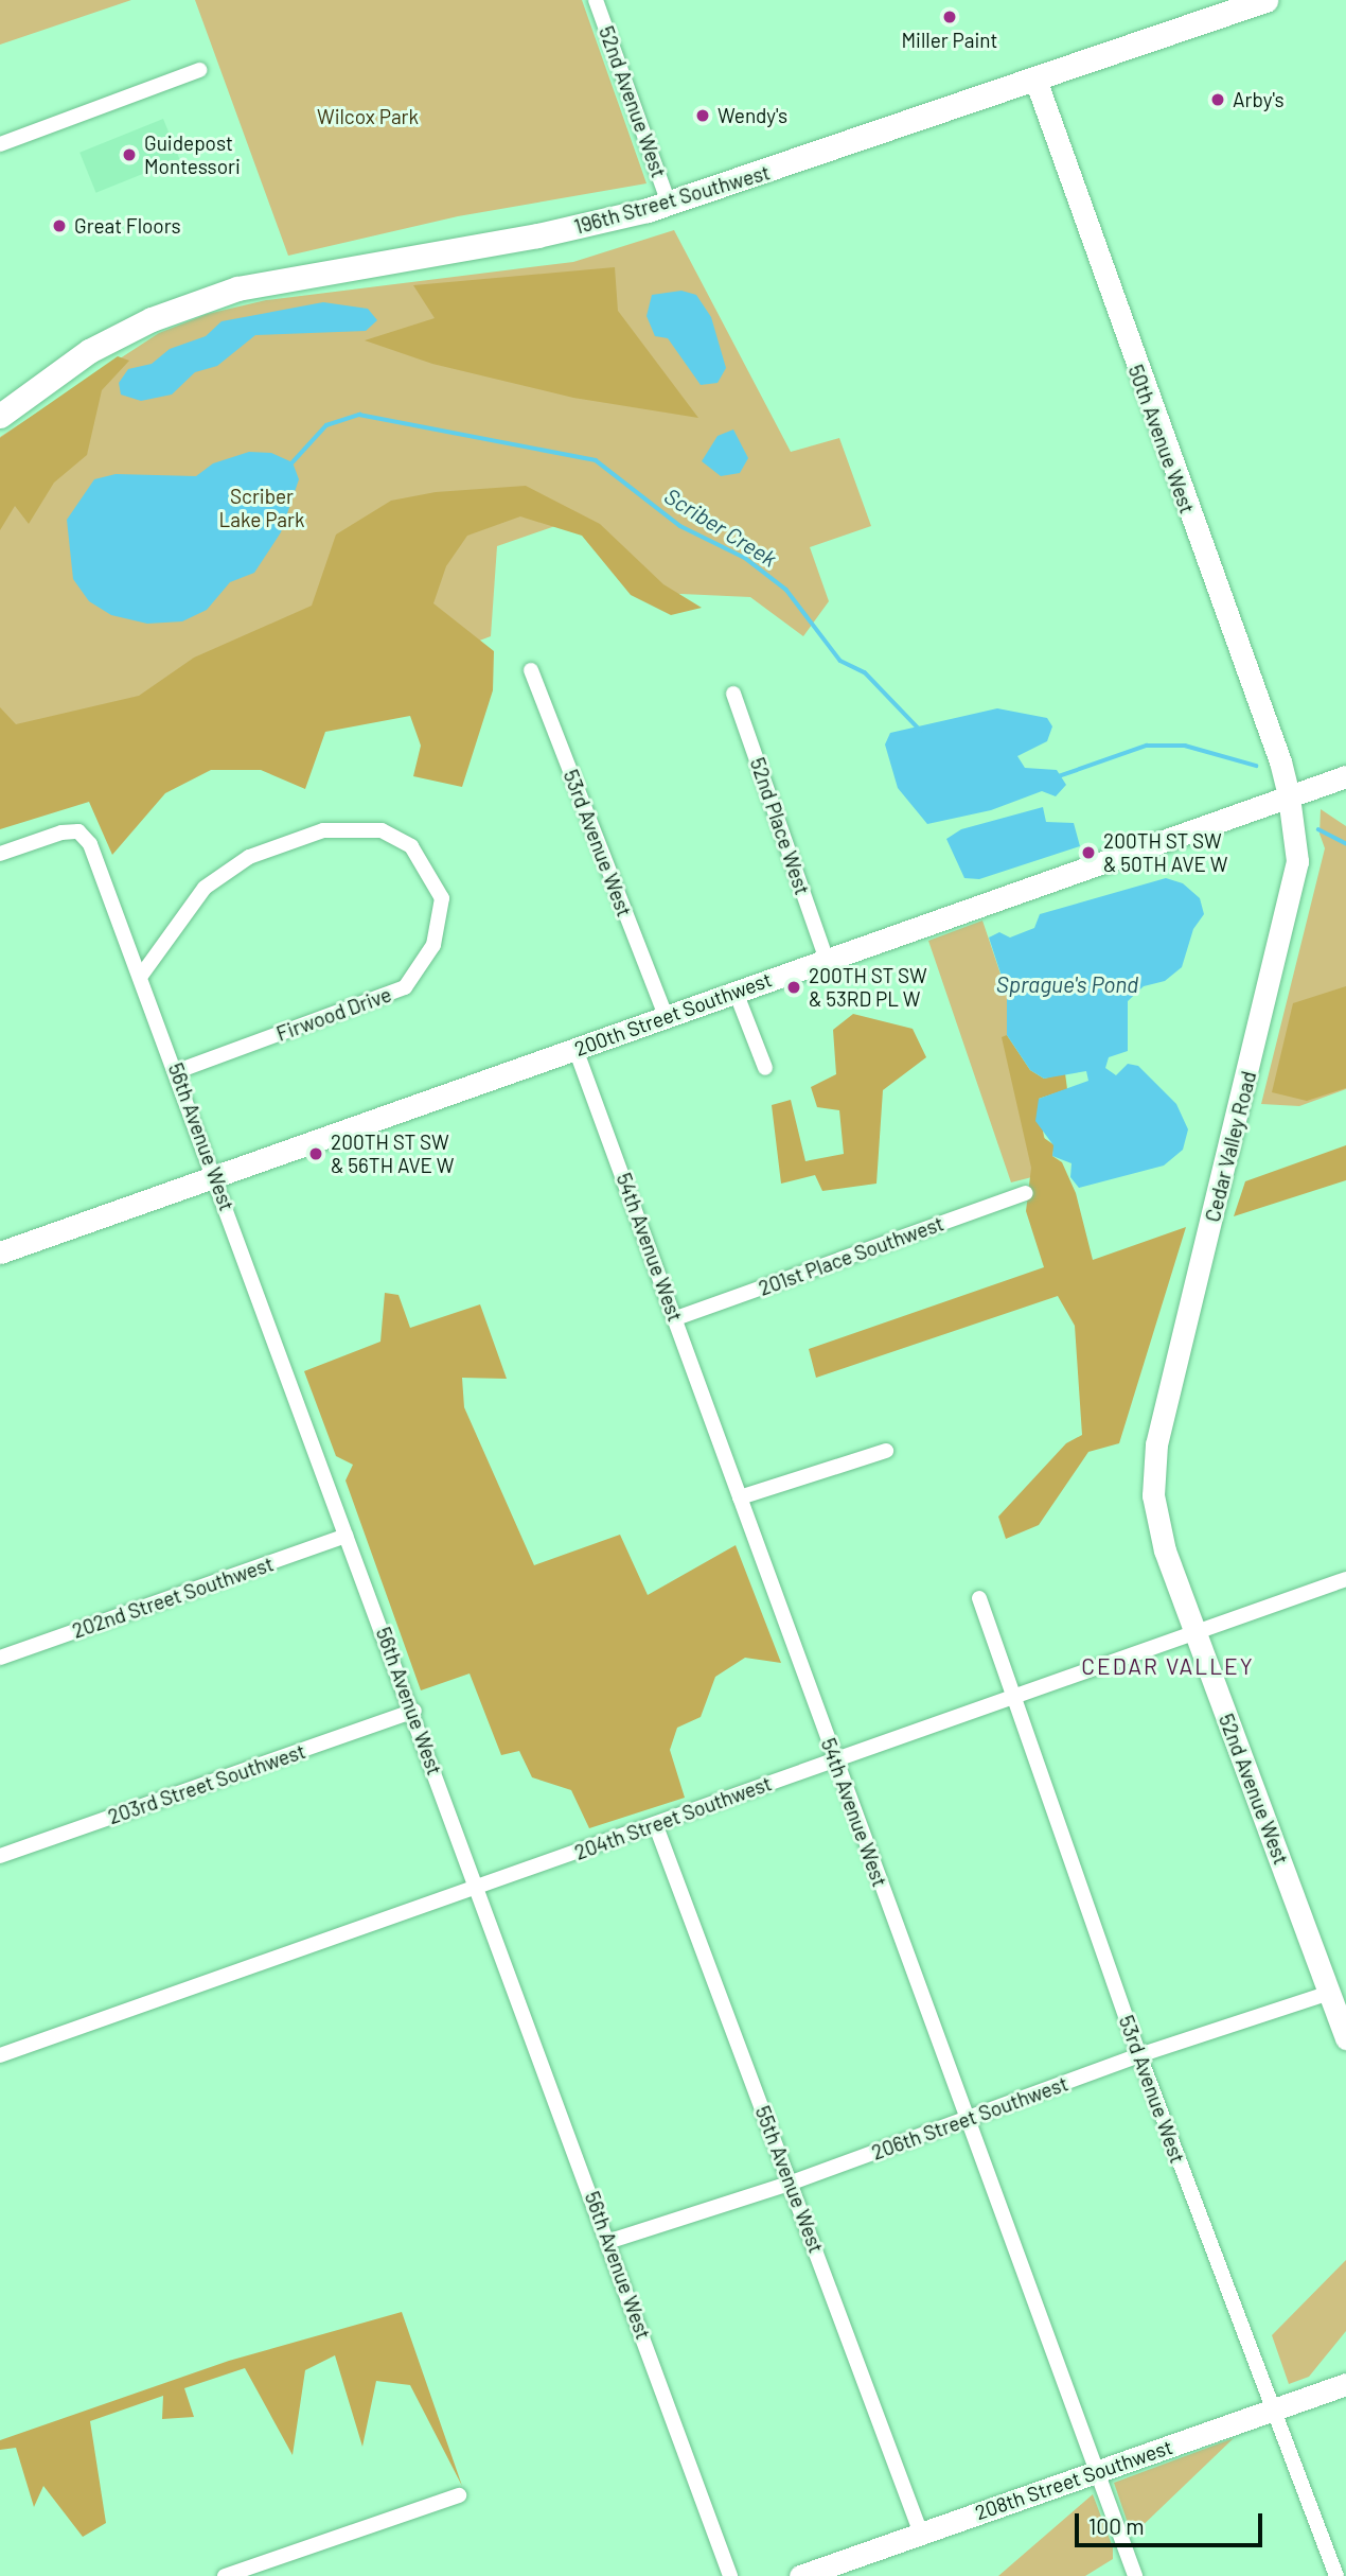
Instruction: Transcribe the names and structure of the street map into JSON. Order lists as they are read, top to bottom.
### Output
{
  "streets": {
    "main road": ["196th Street Southwest"],
    "street": [
      "52nd Avenue West",
      "50th Avenue West",
      "52nd Place West",
      "53rd Avenue West",
      "Firwood Drive",
      "200th Street Southwest",
      "56th Avenue West",
      "Cedar Valley Road",
      "54th Avenue West",
      "201st Place Southwest",
      "202nd Street Southwest",
      "203rd Street Southwest",
      "204th Street Southwest",
      "206th Street Southwest",
      "55th Avenue West",
      "208th Street Southwest"
    ]
  },
  "crossings": [
    ["52nd Avenue West", "196th Street Southwest"],
    ["52nd Avenue West", "Cedar Valley Road"],
    ["52nd Avenue West", "204th Street Southwest"],
    ["52nd Avenue West", "206th Street Southwest"],
    ["196th Street Southwest", "50th Avenue West"],
    ["50th Avenue West", "200th Street Southwest"],
    ["50th Avenue West", "Cedar Valley Road"],
    ["52nd Place West", "200th Street Southwest"],
    ["53rd Avenue West", "200th Street Southwest"],
    ["53rd Avenue West", "204th Street Southwest"],
    ["53rd Avenue West", "206th Street Southwest"],
    ["53rd Avenue West", "208th Street Southwest"],
    ["Firwood Drive", "56th Avenue West"],
    ["200th Street Southwest", "56th Avenue West"],
    ["200th Street Southwest", "Cedar Valley Road"],
    ["200th Street Southwest", "54th Avenue West"],
    ["56th Avenue West", "202nd Street Southwest"],
    ["56th Avenue West", "203rd Street Southwest"],
    ["56th Avenue West", "204th Street Southwest"],
    ["56th Avenue West", "206th Street Southwest"],
    ["54th Avenue West", "201st Place Southwest"],
    ["54th Avenue West", "204th Street Southwest"],
    ["54th Avenue West", "206th Street Southwest"],
    ["54th Avenue West", "208th Street Southwest"],
    ["204th Street Southwest", "55th Avenue West"],
    ["206th Street Southwest", "55th Avenue West"],
    ["55th Avenue West", "208th Street Southwest"]
  ],
  "districts": ["CEDAR VALLEY"],
  "water": ["Scriber Creek", "Sprague's Pond"],
  "parks": ["Wilcox Park", "Scriber Lake Park"],
  "places": [
    "Miller Paint",
    "Arby's",
    "Wendy's",
    "Guidepost Montessori",
    "Great Floors",
    "200TH ST SW & 50TH AVE W",
    "200TH ST SW & 53RD PL W",
    "200TH ST SW & 56TH AVE W"
  ],
  "scale_bar": "100 m"
}
